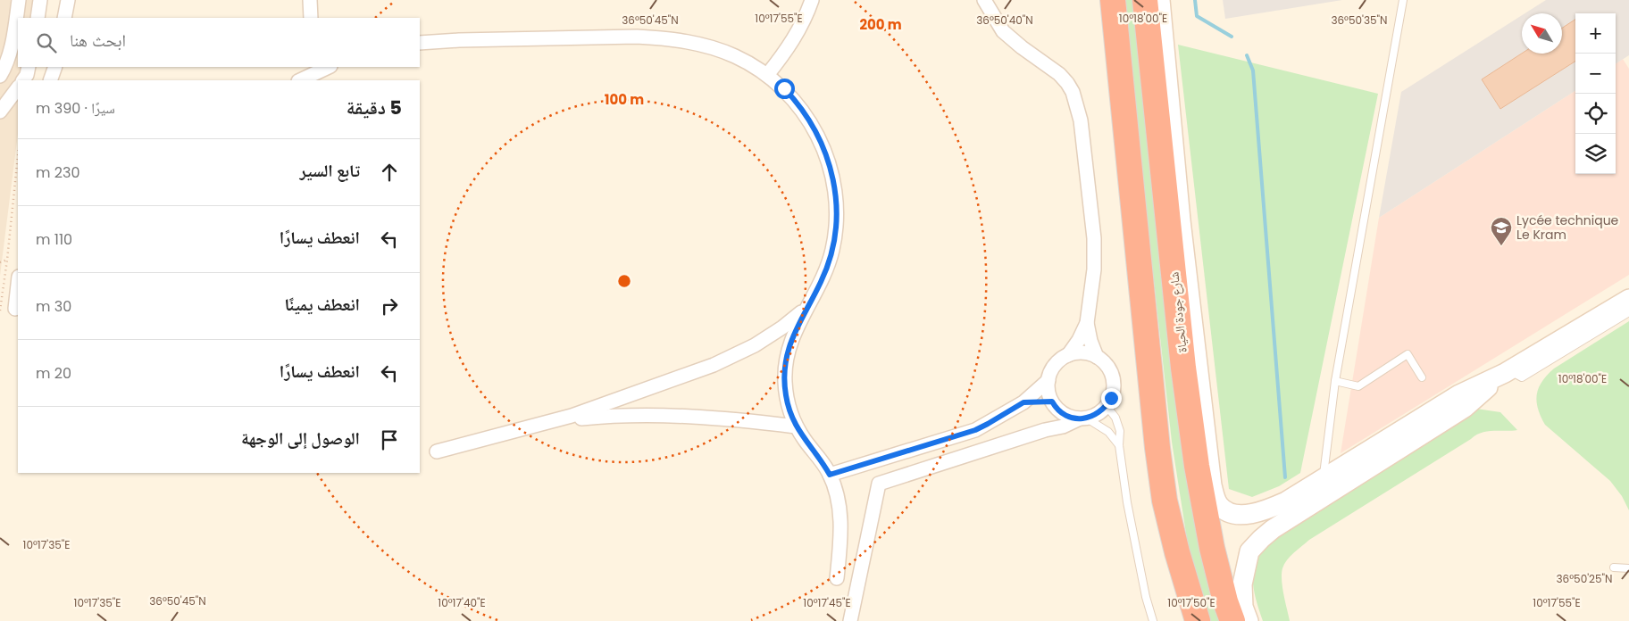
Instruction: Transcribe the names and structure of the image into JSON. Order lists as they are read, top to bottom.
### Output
{
  "streets": {
    "highway": ["شارع جودة الحياة"]
  },
  "places": {
    "school or university": ["Lycée technique Le Kram"]
  },
  "north": "top left",
  "page": {
    "map_buttons": ["+", "−"],
    "search": "ابحث هنا",
    "heading": ["5 دقيقة", "سيرًا · 390 m"],
    "list": [
      ["تابع السير", "230 m"],
      ["انعطف يسارًا", "110 m"],
      ["انعطف يمينًا", "30 m"],
      ["انعطف يسارًا", "20 m"],
      "الوصول إلى الوجهة"
    ]
  },
  "coordinates": [
    "10°17'55\"E",
    "10°18'00\"E",
    "36°50'45\"N",
    "36°50'40\"N",
    "36°50'35\"N",
    "10°17'35\"E",
    "36°50'25\"N",
    "10°17'40\"E",
    "10°17'45\"E",
    "10°17'50\"E"
  ],
  "rings": ["200 m", "100 m"]
}
